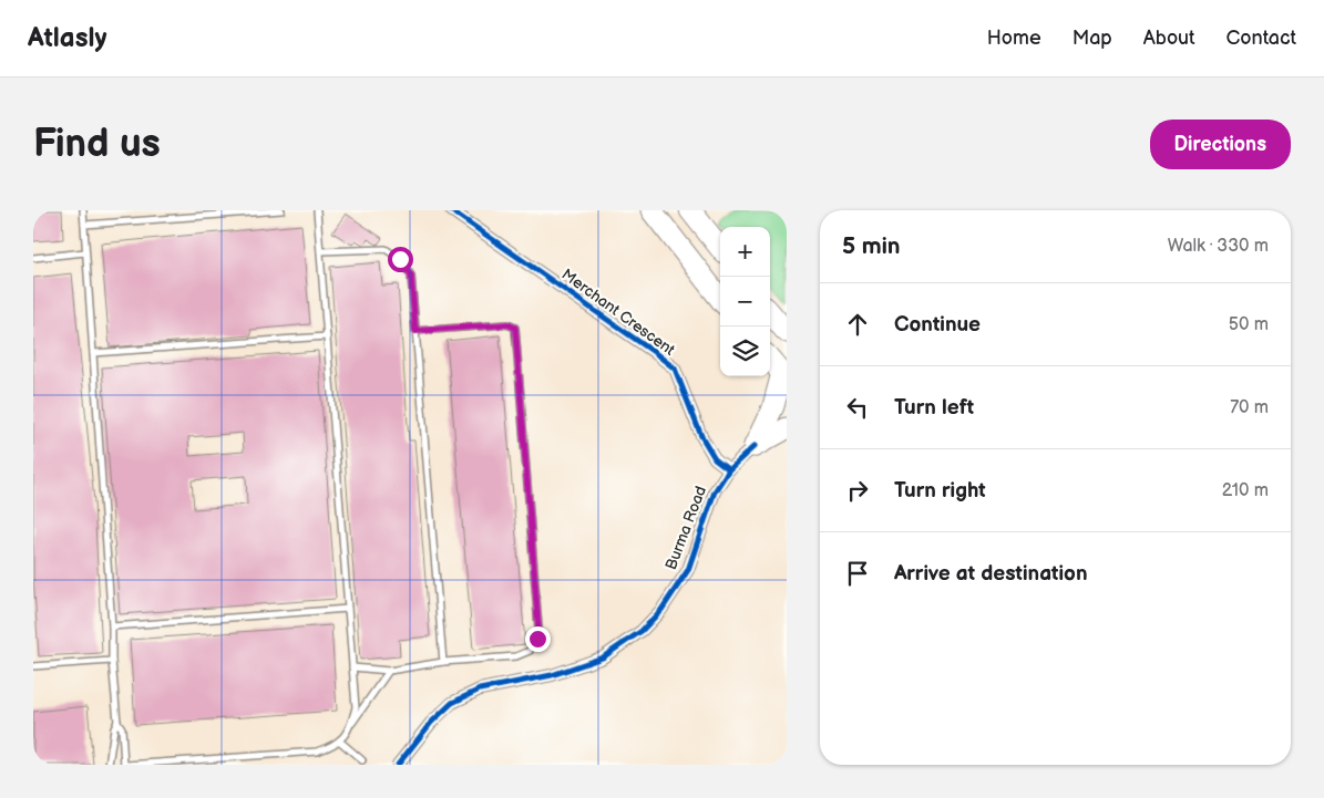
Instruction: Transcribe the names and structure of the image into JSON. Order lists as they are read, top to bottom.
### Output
{
  "streets": {
    "street": ["Merchant Crescent", "Burma Road"]
  },
  "crossings": [
    ["Merchant Crescent", "Burma Road"]
  ],
  "page": {
    "header": "Atlasly",
    "nav": [
      "Home",
      "Map",
      "About",
      "Contact"
    ],
    "buttons": "Directions",
    "title": "Find us",
    "heading": ["5 min", "Walk · 330 m"],
    "map_buttons": ["+", "−"],
    "list": [
      ["Continue", "50 m"],
      ["Turn left", "70 m"],
      ["Turn right", "210 m"],
      "Arrive at destination"
    ]
  }
}
